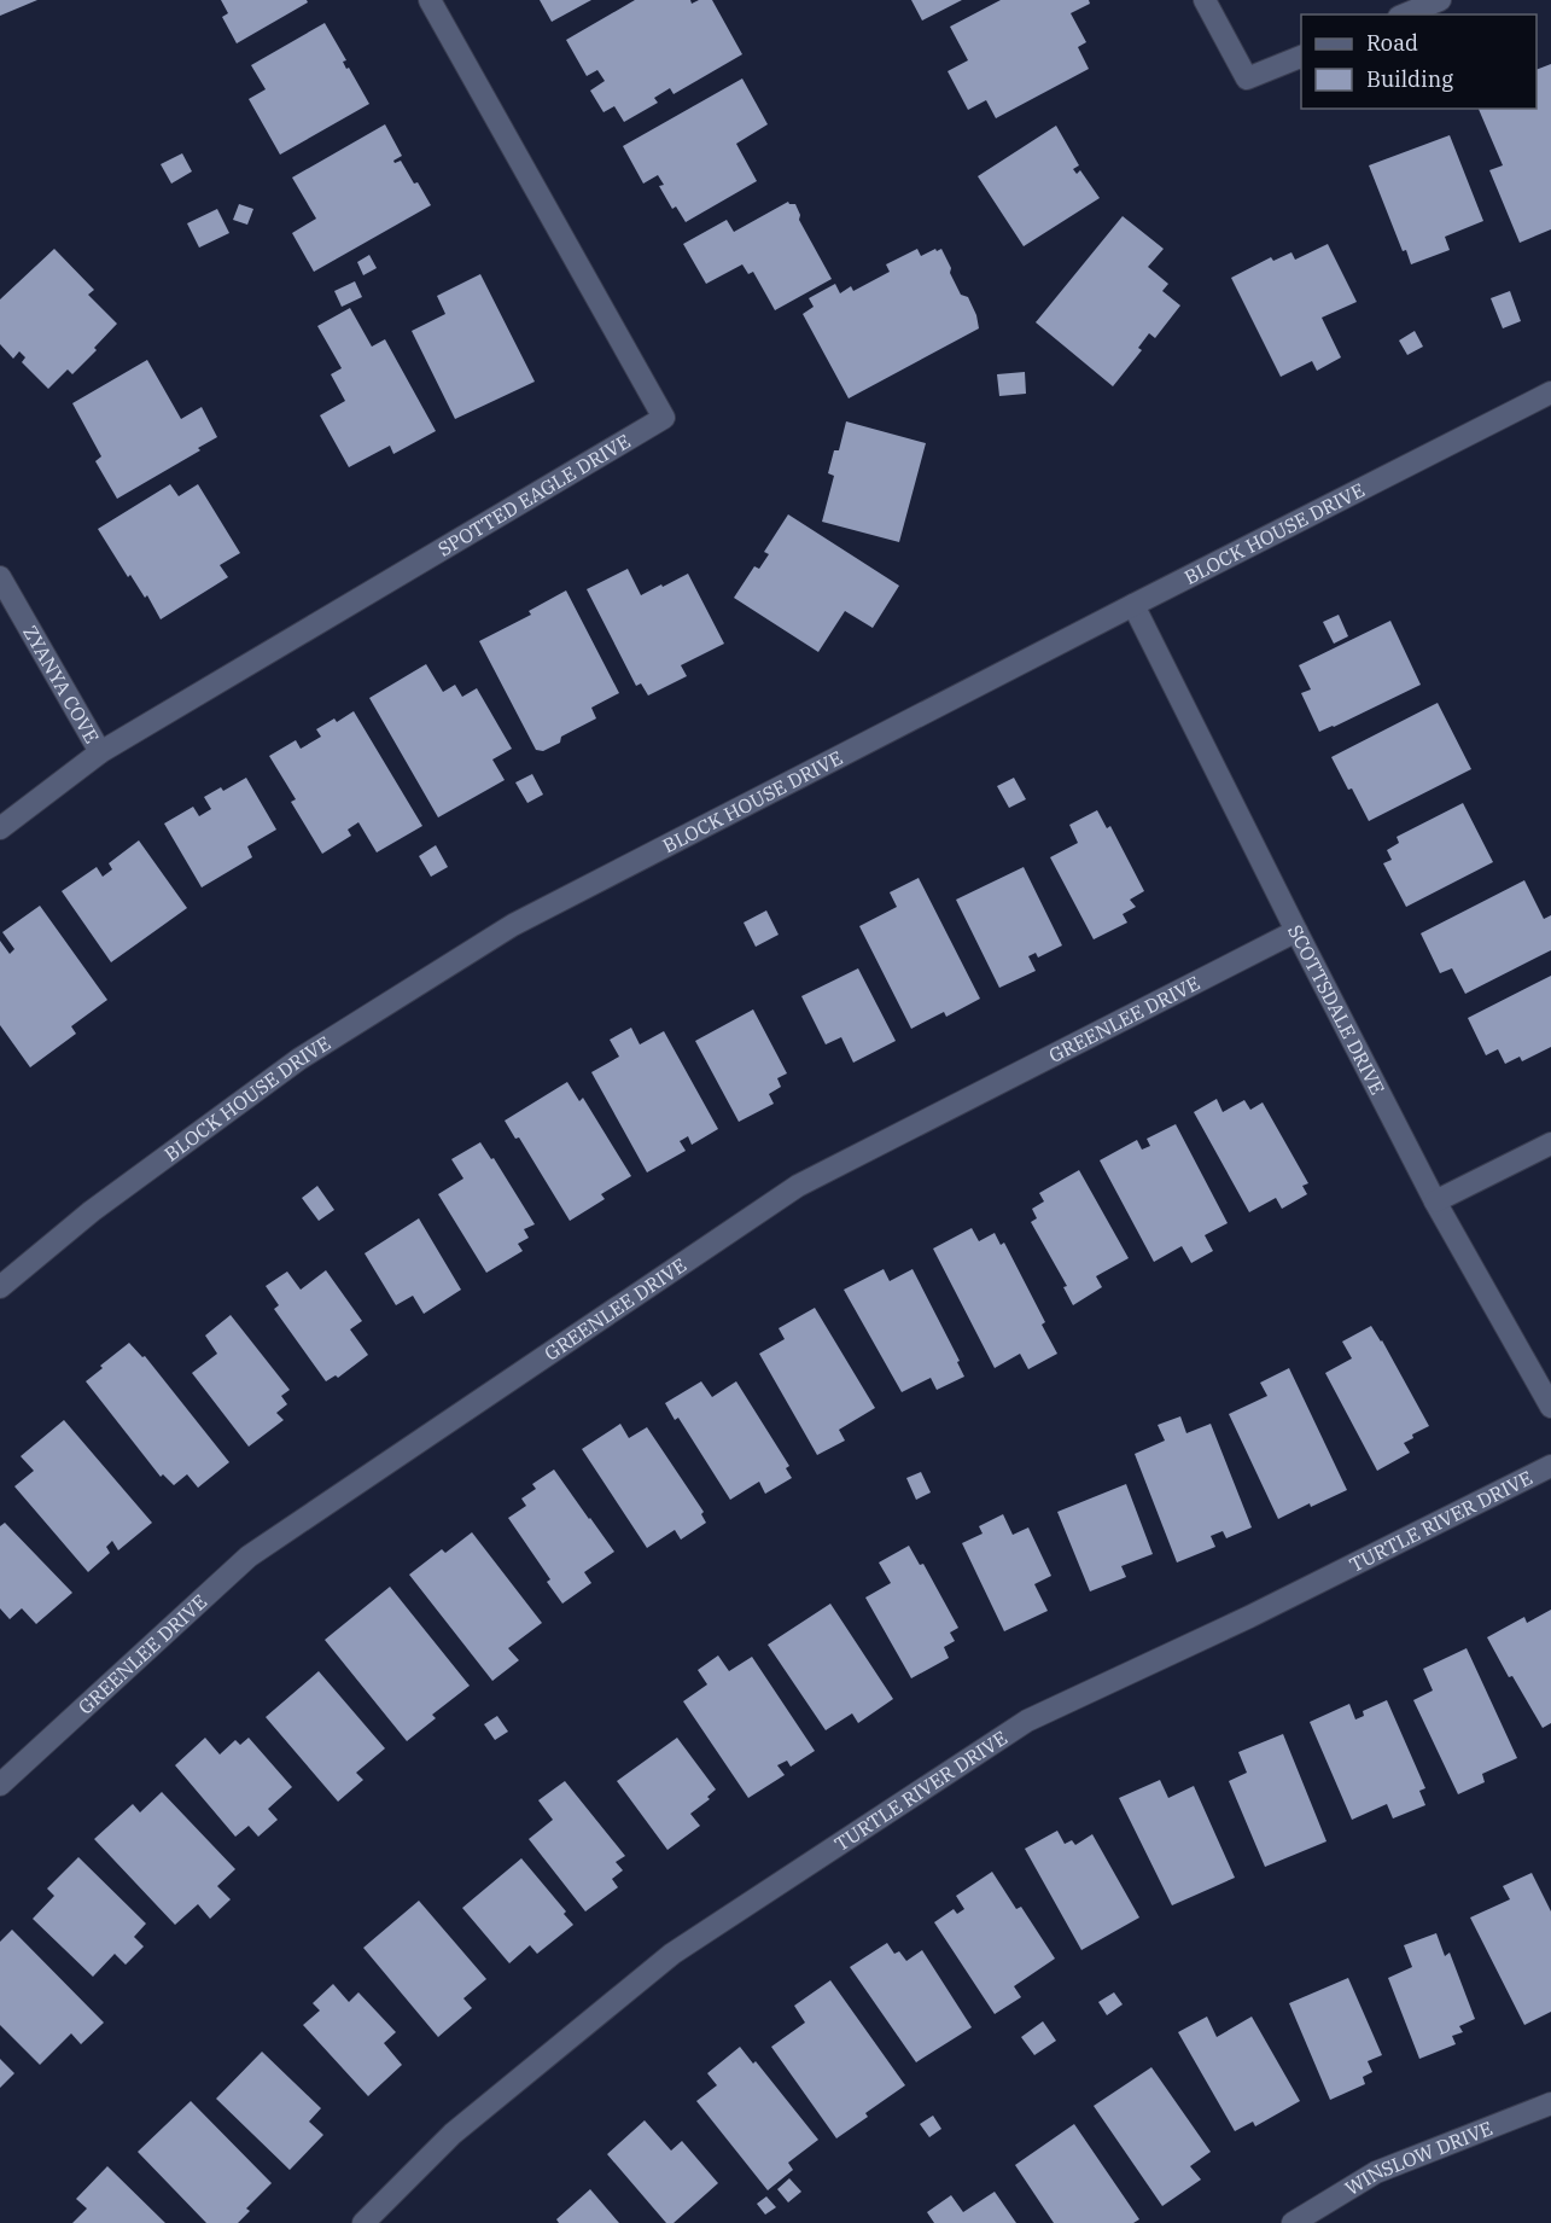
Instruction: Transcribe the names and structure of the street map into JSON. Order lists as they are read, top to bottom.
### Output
{
  "streets": {
    "street": [
      "SPOTTED EAGLE DRIVE",
      "BLOCK HOUSE DRIVE",
      "ZYANYA COVE",
      "SCOTTSDALE DRIVE",
      "GREENLEE DRIVE",
      "TURTLE RIVER DRIVE",
      "WINSLOW DRIVE"
    ]
  },
  "crossings": [
    ["SPOTTED EAGLE DRIVE", "ZYANYA COVE"],
    ["BLOCK HOUSE DRIVE", "SCOTTSDALE DRIVE"],
    ["SCOTTSDALE DRIVE", "GREENLEE DRIVE"]
  ],
  "legend": ["Road", "Building"]
}
